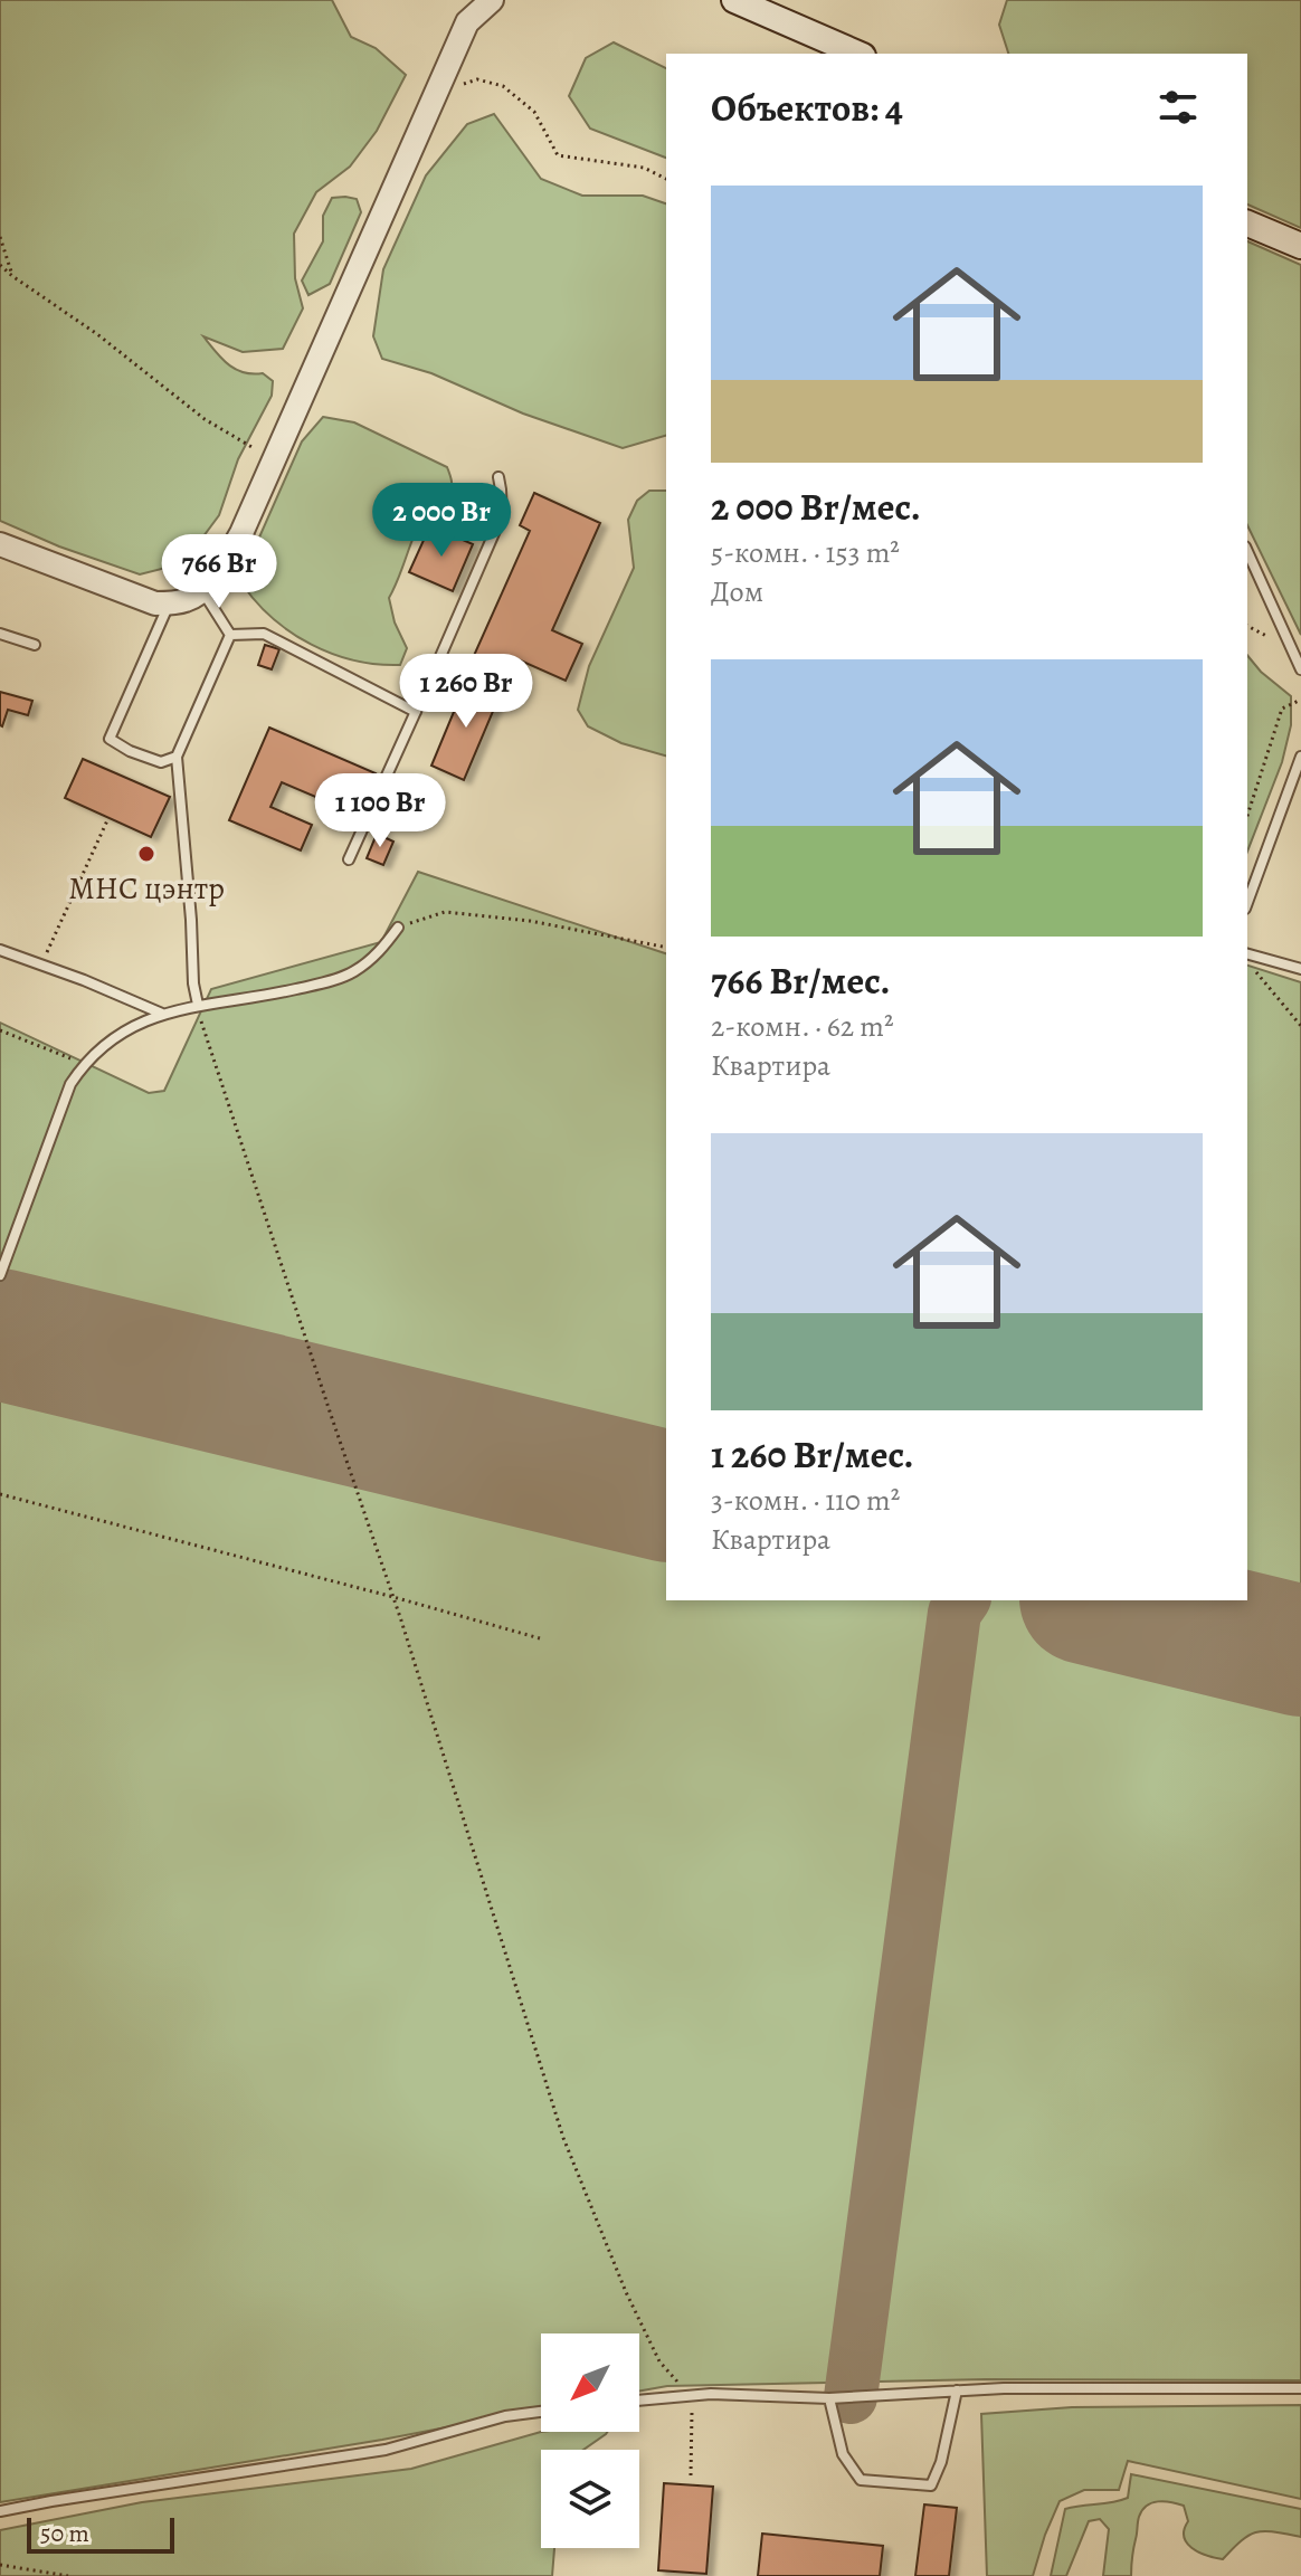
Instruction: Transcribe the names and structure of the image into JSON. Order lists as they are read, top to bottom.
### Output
{
  "places": ["МНС цэнтр"],
  "scale_bar": "50 m",
  "north": "bottom left",
  "page": {
    "heading": "Объектов: 4",
    "list": [
      {
        "name": "2 000 Br/мес.",
        "note": "5-комн. · 153 m² · Дом"
      },
      {
        "name": "766 Br/мес.",
        "note": "2-комн. · 62 m² · Квартира"
      },
      {
        "name": "1 260 Br/мес.",
        "note": "3-комн. · 110 m² · Квартира"
      }
    ],
    "price": [
      "2 000 Br",
      "766 Br",
      "1 260 Br",
      "1 100 Br"
    ],
    "scale": "50 m"
  }
}
